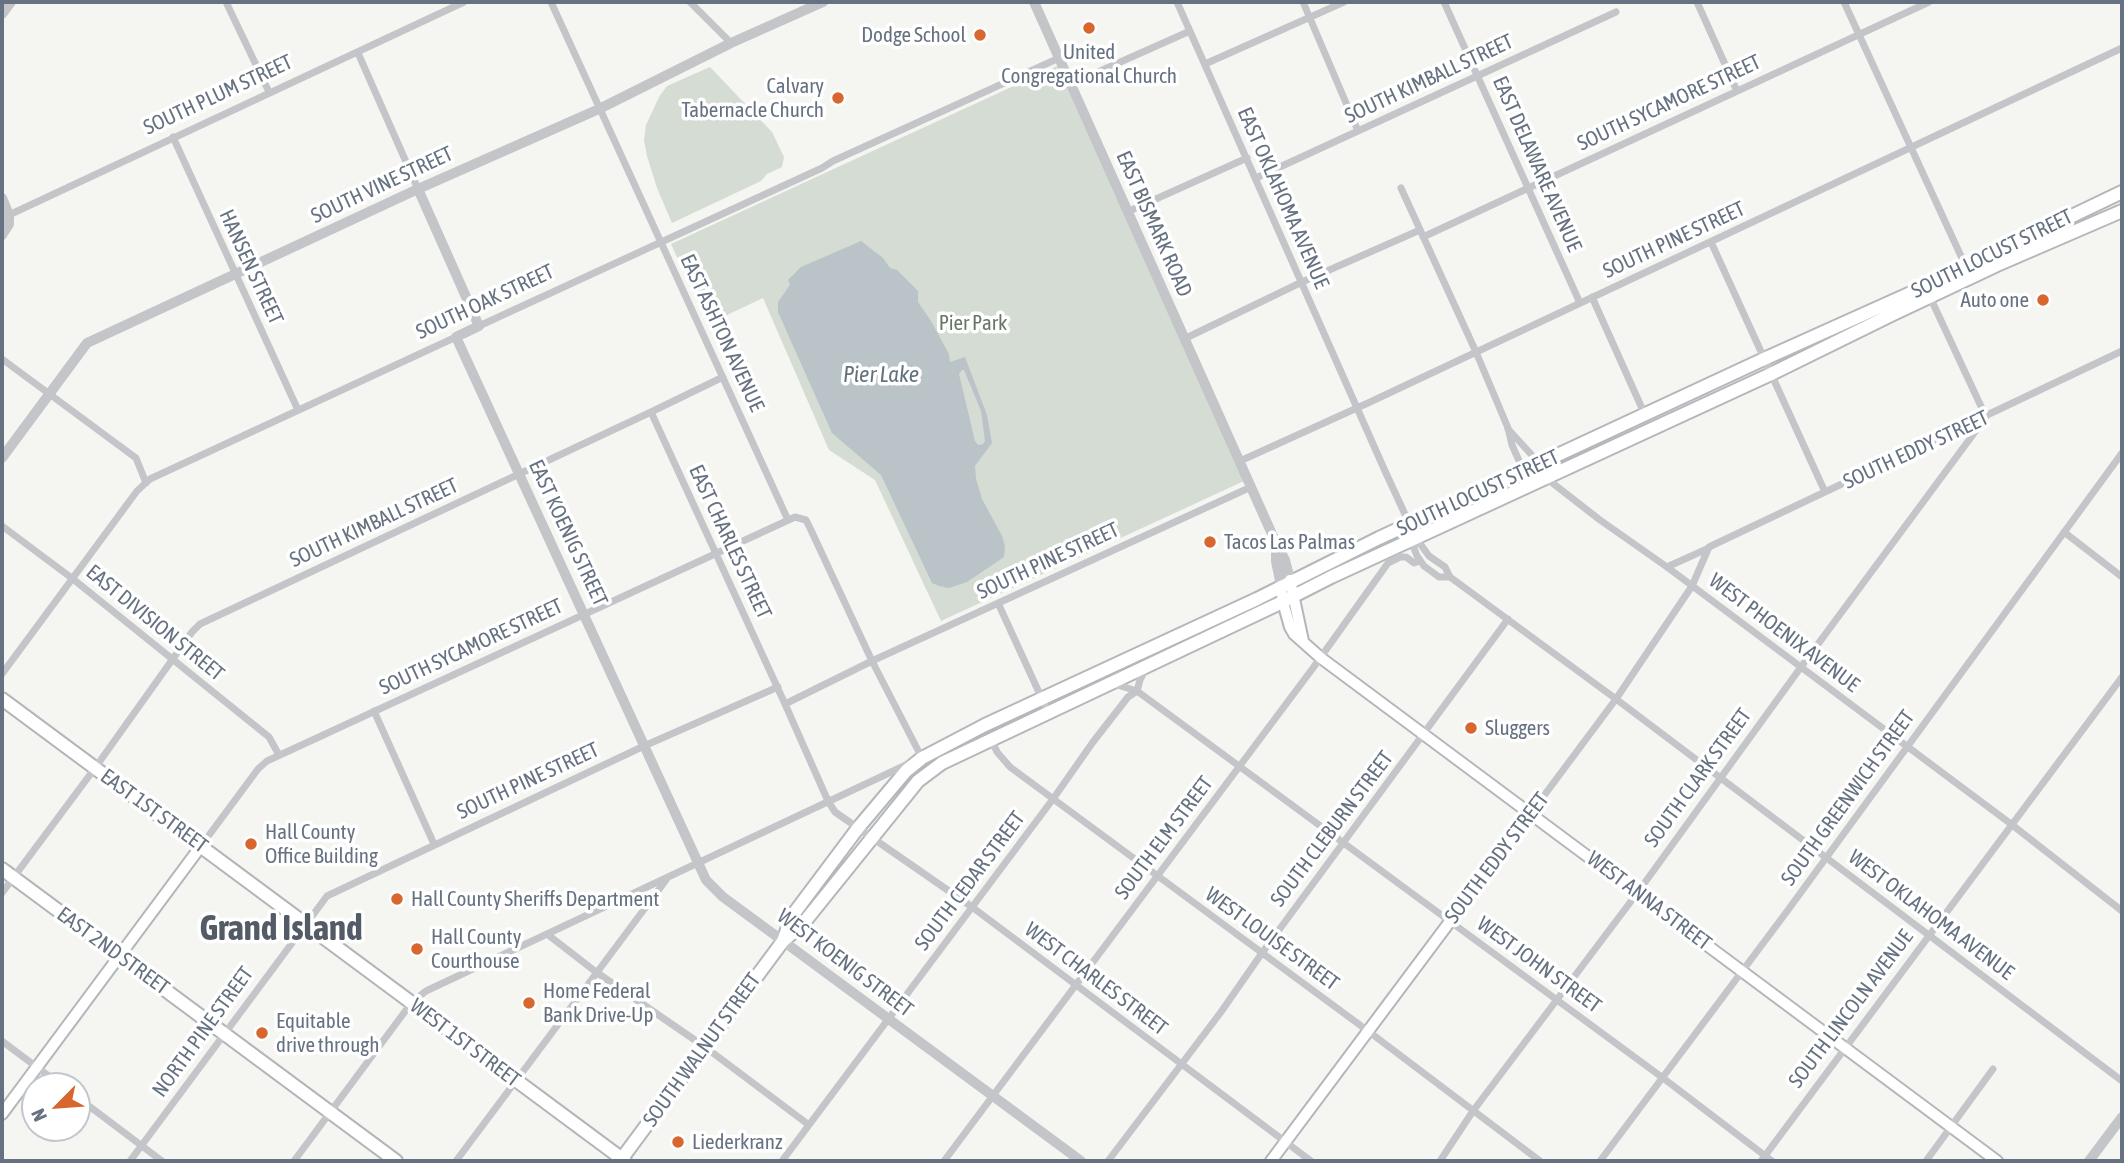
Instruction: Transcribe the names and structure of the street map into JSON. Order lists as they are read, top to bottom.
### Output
{
  "streets": {
    "main road": [
      "SOUTH LOCUST STREET",
      "SOUTH EDDY STREET",
      "EAST 1ST STREET",
      "WEST ANNA STREET",
      "EAST 2ND STREET",
      "WEST 1ST STREET",
      "SOUTH WALNUT STREET"
    ],
    "street": [
      "SOUTH KIMBALL STREET",
      "SOUTH PLUM STREET",
      "SOUTH SYCAMORE STREET",
      "EAST DELAWARE AVENUE",
      "SOUTH VINE STREET",
      "EAST OKLAHOMA AVENUE",
      "EAST BISMARK ROAD",
      "SOUTH PINE STREET",
      "HANSEN STREET",
      "SOUTH OAK STREET",
      "EAST ASHTON AVENUE",
      "EAST KOENIG STREET",
      "EAST CHARLES STREET",
      "EAST DIVISION STREET",
      "WEST PHOENIX AVENUE",
      "SOUTH CLARK STREET",
      "SOUTH GREENWICH STREET",
      "SOUTH CLEBURN STREET",
      "SOUTH ELM STREET",
      "SOUTH CEDAR STREET",
      "WEST OKLAHOMA AVENUE",
      "WEST LOUISE STREET",
      "WEST KOENIG STREET",
      "WEST JOHN STREET",
      "WEST CHARLES STREET",
      "SOUTH LINCOLN AVENUE",
      "NORTH PINE STREET"
    ]
  },
  "crossings": [
    ["SOUTH KIMBALL STREET", "EAST DELAWARE AVENUE"],
    ["SOUTH KIMBALL STREET", "EAST OKLAHOMA AVENUE"],
    ["SOUTH KIMBALL STREET", "EAST ASHTON AVENUE"],
    ["SOUTH KIMBALL STREET", "EAST KOENIG STREET"],
    ["SOUTH KIMBALL STREET", "EAST CHARLES STREET"],
    ["SOUTH KIMBALL STREET", "EAST DIVISION STREET"],
    ["SOUTH KIMBALL STREET", "EAST 1ST STREET"],
    ["SOUTH KIMBALL STREET", "EAST 2ND STREET"],
    ["SOUTH PLUM STREET", "HANSEN STREET"],
    ["SOUTH SYCAMORE STREET", "EAST DELAWARE AVENUE"],
    ["SOUTH SYCAMORE STREET", "EAST OKLAHOMA AVENUE"],
    ["SOUTH SYCAMORE STREET", "EAST BISMARK ROAD"],
    ["SOUTH SYCAMORE STREET", "EAST ASHTON AVENUE"],
    ["SOUTH SYCAMORE STREET", "EAST KOENIG STREET"],
    ["SOUTH SYCAMORE STREET", "EAST CHARLES STREET"],
    ["SOUTH SYCAMORE STREET", "EAST DIVISION STREET"],
    ["SOUTH SYCAMORE STREET", "WEST PHOENIX AVENUE"],
    ["SOUTH SYCAMORE STREET", "EAST 1ST STREET"],
    ["EAST DELAWARE AVENUE", "SOUTH PINE STREET"],
    ["SOUTH VINE STREET", "HANSEN STREET"],
    ["SOUTH VINE STREET", "EAST ASHTON AVENUE"],
    ["EAST OKLAHOMA AVENUE", "SOUTH PINE STREET"],
    ["EAST OKLAHOMA AVENUE", "WEST OKLAHOMA AVENUE"],
    ["EAST BISMARK ROAD", "SOUTH PINE STREET"],
    ["EAST BISMARK ROAD", "SOUTH LOCUST STREET"],
    ["EAST BISMARK ROAD", "SOUTH OAK STREET"],
    ["EAST BISMARK ROAD", "WEST ANNA STREET"],
    ["SOUTH PINE STREET", "EAST KOENIG STREET"],
    ["SOUTH PINE STREET", "EAST CHARLES STREET"],
    ["SOUTH PINE STREET", "WEST PHOENIX AVENUE"],
    ["SOUTH PINE STREET", "EAST 1ST STREET"],
    ["SOUTH PINE STREET", "WEST OKLAHOMA AVENUE"],
    ["SOUTH PINE STREET", "WEST KOENIG STREET"],
    ["SOUTH PINE STREET", "NORTH PINE STREET"],
    ["SOUTH PINE STREET", "WEST 1ST STREET"],
    ["SOUTH LOCUST STREET", "WEST PHOENIX AVENUE"],
    ["SOUTH LOCUST STREET", "SOUTH CEDAR STREET"],
    ["SOUTH LOCUST STREET", "WEST ANNA STREET"],
    ["SOUTH LOCUST STREET", "WEST OKLAHOMA AVENUE"],
    ["SOUTH LOCUST STREET", "WEST LOUISE STREET"],
    ["SOUTH LOCUST STREET", "WEST JOHN STREET"],
    ["SOUTH LOCUST STREET", "WEST CHARLES STREET"],
    ["SOUTH LOCUST STREET", "SOUTH WALNUT STREET"],
    ["HANSEN STREET", "SOUTH OAK STREET"],
    ["SOUTH OAK STREET", "EAST ASHTON AVENUE"],
    ["SOUTH OAK STREET", "EAST KOENIG STREET"],
    ["SOUTH OAK STREET", "EAST DIVISION STREET"],
    ["SOUTH EDDY STREET", "WEST PHOENIX AVENUE"],
    ["SOUTH EDDY STREET", "SOUTH CLARK STREET"],
    ["SOUTH EDDY STREET", "WEST ANNA STREET"],
    ["SOUTH EDDY STREET", "WEST OKLAHOMA AVENUE"],
    ["SOUTH EDDY STREET", "WEST LOUISE STREET"],
    ["SOUTH EDDY STREET", "WEST JOHN STREET"],
    ["SOUTH EDDY STREET", "WEST CHARLES STREET"],
    ["EAST KOENIG STREET", "WEST KOENIG STREET"],
    ["WEST PHOENIX AVENUE", "SOUTH CLARK STREET"],
    ["WEST PHOENIX AVENUE", "SOUTH GREENWICH STREET"],
    ["WEST PHOENIX AVENUE", "SOUTH LINCOLN AVENUE"],
    ["SOUTH CLARK STREET", "WEST ANNA STREET"],
    ["SOUTH CLARK STREET", "WEST OKLAHOMA AVENUE"],
    ["SOUTH CLARK STREET", "WEST LOUISE STREET"],
    ["SOUTH CLARK STREET", "WEST JOHN STREET"],
    ["SOUTH GREENWICH STREET", "WEST ANNA STREET"],
    ["SOUTH GREENWICH STREET", "WEST OKLAHOMA AVENUE"],
    ["SOUTH GREENWICH STREET", "WEST JOHN STREET"],
    ["EAST 1ST STREET", "NORTH PINE STREET"],
    ["EAST 1ST STREET", "WEST 1ST STREET"],
    ["SOUTH CLEBURN STREET", "WEST ANNA STREET"],
    ["SOUTH CLEBURN STREET", "WEST OKLAHOMA AVENUE"],
    ["SOUTH CLEBURN STREET", "WEST LOUISE STREET"],
    ["SOUTH CLEBURN STREET", "WEST JOHN STREET"],
    ["SOUTH CLEBURN STREET", "WEST CHARLES STREET"],
    ["SOUTH ELM STREET", "WEST ANNA STREET"],
    ["SOUTH ELM STREET", "WEST OKLAHOMA AVENUE"],
    ["SOUTH ELM STREET", "WEST LOUISE STREET"],
    ["SOUTH ELM STREET", "WEST KOENIG STREET"],
    ["SOUTH ELM STREET", "WEST JOHN STREET"],
    ["SOUTH ELM STREET", "WEST CHARLES STREET"],
    ["SOUTH CEDAR STREET", "WEST LOUISE STREET"],
    ["SOUTH CEDAR STREET", "WEST KOENIG STREET"],
    ["SOUTH CEDAR STREET", "WEST JOHN STREET"],
    ["SOUTH CEDAR STREET", "WEST CHARLES STREET"],
    ["WEST ANNA STREET", "SOUTH LINCOLN AVENUE"],
    ["WEST OKLAHOMA AVENUE", "SOUTH LINCOLN AVENUE"],
    ["EAST 2ND STREET", "NORTH PINE STREET"],
    ["WEST KOENIG STREET", "SOUTH WALNUT STREET"],
    ["WEST JOHN STREET", "SOUTH LINCOLN AVENUE"],
    ["WEST CHARLES STREET", "SOUTH WALNUT STREET"],
    ["NORTH PINE STREET", "WEST 1ST STREET"],
    ["WEST 1ST STREET", "SOUTH WALNUT STREET"]
  ],
  "districts": ["Grand Island"],
  "water": ["Pier Lake"],
  "parks": ["Pier Park"],
  "places": [
    "United Congregational Church",
    "Dodge School",
    "Calvary Tabernacle Church",
    "Auto one",
    "Tacos Las Palmas",
    "Sluggers",
    "Hall County Office Building",
    "Hall County Sheriffs Department",
    "Hall County Courthouse",
    "Home Federal Bank Drive-Up",
    "Equitable drive through",
    "Liederkranz"
  ],
  "north": "bottom left"
}
